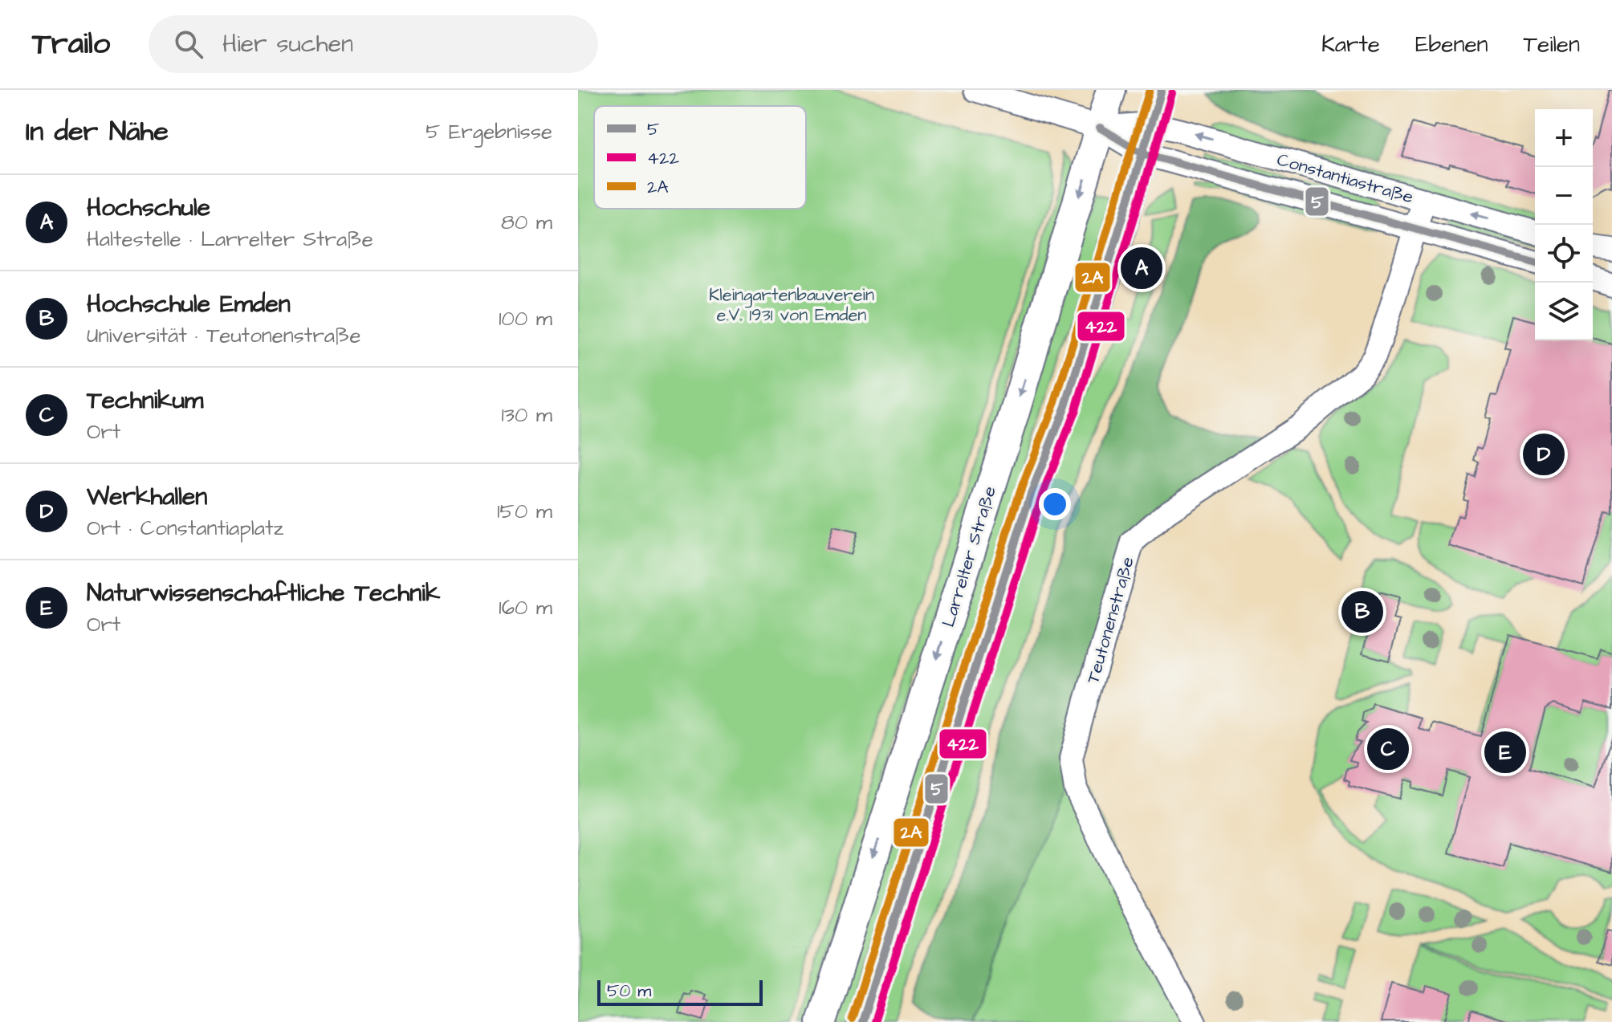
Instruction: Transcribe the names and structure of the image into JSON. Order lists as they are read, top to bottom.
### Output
{
  "streets": {
    "street": ["Constantiastraße", "Larrelter Straße", "Teutonenstraße"]
  },
  "crossings": [
    ["Constantiastraße", "Larrelter Straße"],
    ["Constantiastraße", "Teutonenstraße"]
  ],
  "parks": ["Kleingartenbauverein e.V. 1931 von Emden"],
  "lines": ["transit line 5", "transit line 2A", "transit line 422"],
  "legend": ["5", "422", "2A"],
  "scale_bar": "50 m",
  "page": {
    "header": "Trailo",
    "search": "Hier suchen",
    "nav": ["Karte", "Ebenen", "Teilen"],
    "heading": ["In der Nähe", "5 Ergebnisse"],
    "map_buttons": ["+", "−"],
    "list": [
      {
        "mark": "A",
        "name": "Hochschule",
        "note": "Haltestelle · Larrelter Straße",
        "value": "80 m"
      },
      {
        "mark": "B",
        "name": "Hochschule Emden",
        "note": "Universität · Teutonenstraße",
        "value": "100 m"
      },
      {
        "mark": "C",
        "name": "Technikum",
        "note": "Ort",
        "value": "130 m"
      },
      {
        "mark": "D",
        "name": "Werkhallen",
        "note": "Ort · Constantiaplatz",
        "value": "150 m"
      },
      {
        "mark": "E",
        "name": "Naturwissenschaftliche Technik",
        "note": "Ort",
        "value": "160 m"
      }
    ],
    "pins": [
      "A",
      "D",
      "B",
      "C",
      "E"
    ],
    "scale": "50 m"
  }
}
